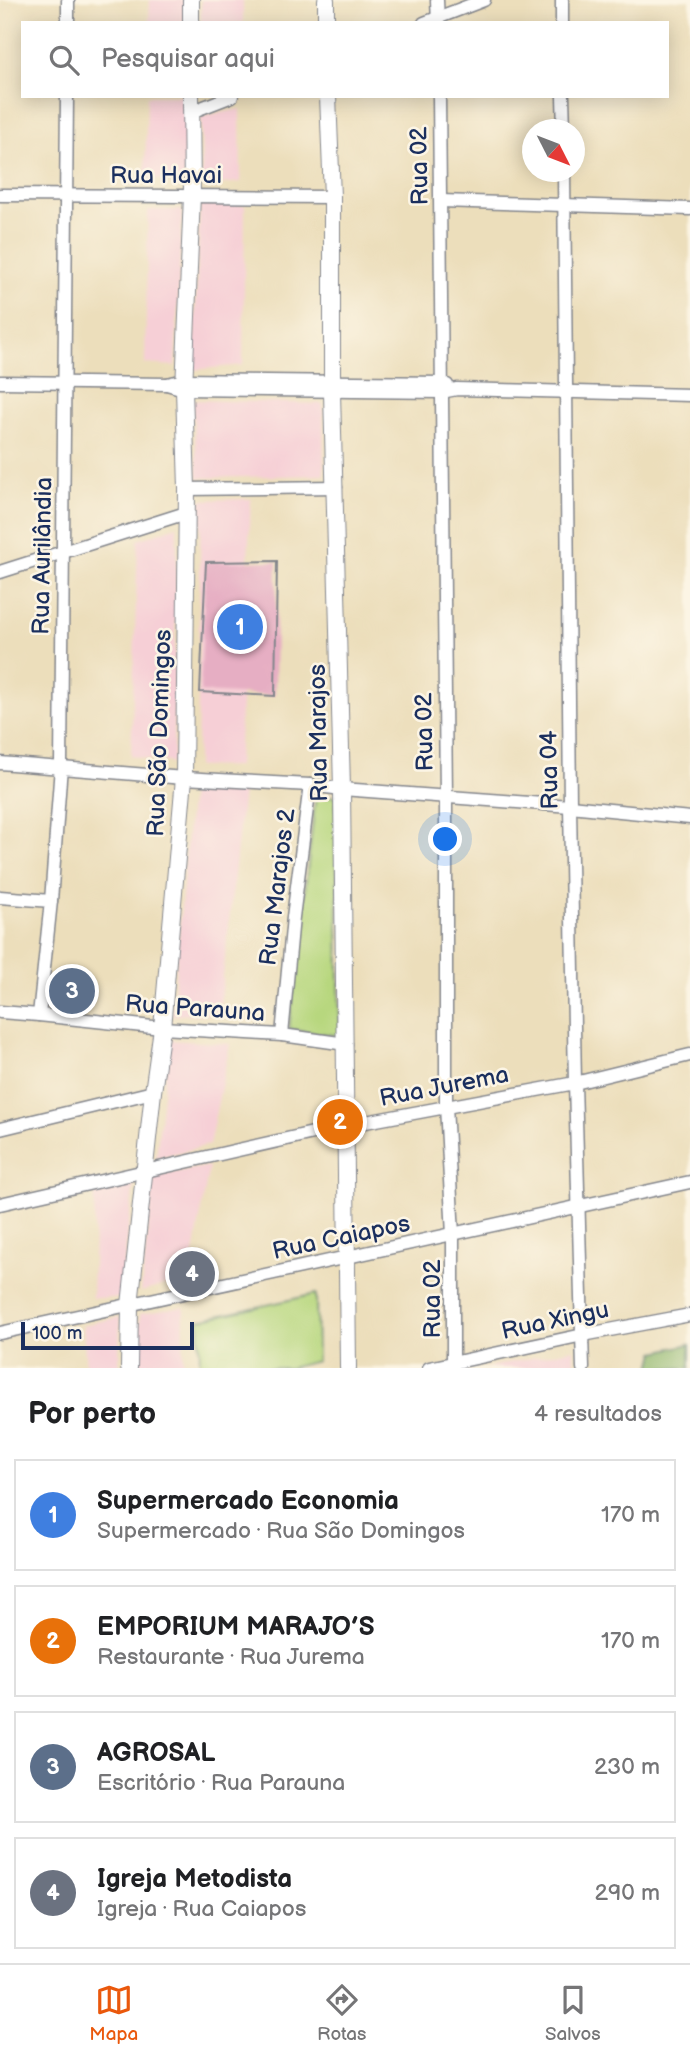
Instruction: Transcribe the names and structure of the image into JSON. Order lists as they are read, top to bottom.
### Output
{
  "streets": {
    "street": [
      "Rua 02",
      "Rua Havai",
      "Rua Aurilândia",
      "Rua São Domingos",
      "Rua Marajos",
      "Rua 04",
      "Rua Marajos 2",
      "Rua Parauna",
      "Rua Jurema",
      "Rua Caiapos",
      "Rua Xingu"
    ]
  },
  "crossings": [
    ["Rua 02", "Rua Jurema"],
    ["Rua 02", "Rua Caiapos"],
    ["Rua 02", "Rua Xingu"],
    ["Rua Havai", "Rua Aurilândia"],
    ["Rua Havai", "Rua São Domingos"],
    ["Rua Havai", "Rua Marajos"],
    ["Rua Aurilândia", "Rua Parauna"],
    ["Rua São Domingos", "Rua Parauna"],
    ["Rua São Domingos", "Rua Jurema"],
    ["Rua São Domingos", "Rua Caiapos"],
    ["Rua Marajos", "Rua Parauna"],
    ["Rua Marajos", "Rua Jurema"],
    ["Rua Marajos", "Rua Caiapos"],
    ["Rua 04", "Rua Jurema"],
    ["Rua 04", "Rua Caiapos"],
    ["Rua 04", "Rua Xingu"],
    ["Rua Marajos 2", "Rua Parauna"]
  ],
  "scale_bar": "100 m",
  "north": "bottom right",
  "page": {
    "search": "Pesquisar aqui",
    "pins": [
      "1",
      "3",
      "2",
      "4"
    ],
    "scale": "100 m",
    "heading": ["Por perto", "4 resultados"],
    "list": [
      {
        "mark": "1",
        "name": "Supermercado Economia",
        "note": "Supermercado · Rua São Domingos",
        "value": "170 m"
      },
      {
        "mark": "2",
        "name": "EMPORIUM MARAJO’S",
        "note": "Restaurante · Rua Jurema",
        "value": "170 m"
      },
      {
        "mark": "3",
        "name": "AGROSAL",
        "note": "Escritório · Rua Parauna",
        "value": "230 m"
      },
      {
        "mark": "4",
        "name": "Igreja Metodista",
        "note": "Igreja · Rua Caiapos",
        "value": "290 m"
      }
    ],
    "nav": ["Mapa", "Rotas", "Salvos"]
  }
}
